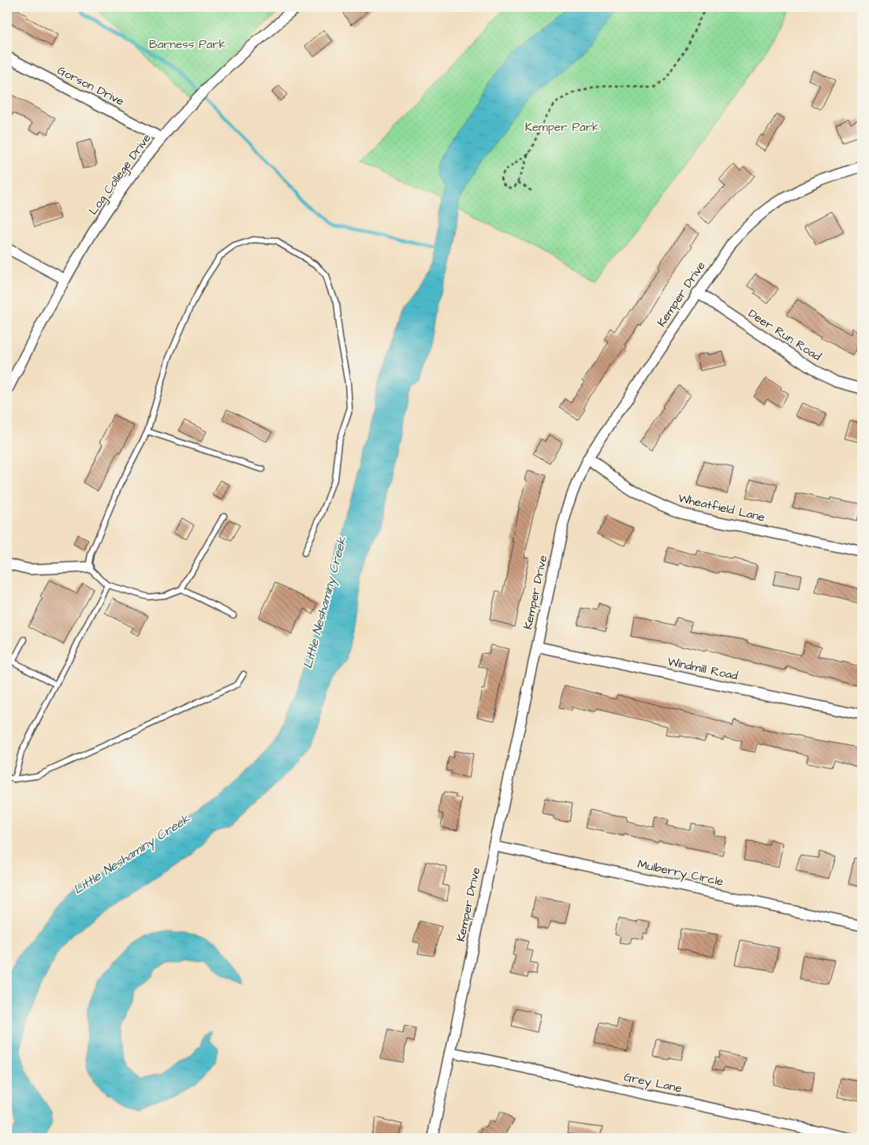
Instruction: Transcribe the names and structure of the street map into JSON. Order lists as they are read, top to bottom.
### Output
{
  "streets": {
    "street": [
      "Gorson Drive",
      "Log College Drive",
      "Kemper Drive",
      "Deer Run Road",
      "Wheatfield Lane",
      "Windmill Road",
      "Mulberry Circle",
      "Grey Lane"
    ]
  },
  "crossings": [
    ["Gorson Drive", "Log College Drive"],
    ["Kemper Drive", "Deer Run Road"],
    ["Kemper Drive", "Wheatfield Lane"],
    ["Kemper Drive", "Windmill Road"],
    ["Kemper Drive", "Mulberry Circle"],
    ["Kemper Drive", "Grey Lane"]
  ],
  "water": ["Little Neshaminy Creek"],
  "parks": ["Barness Park", "Kemper Park"]
}
